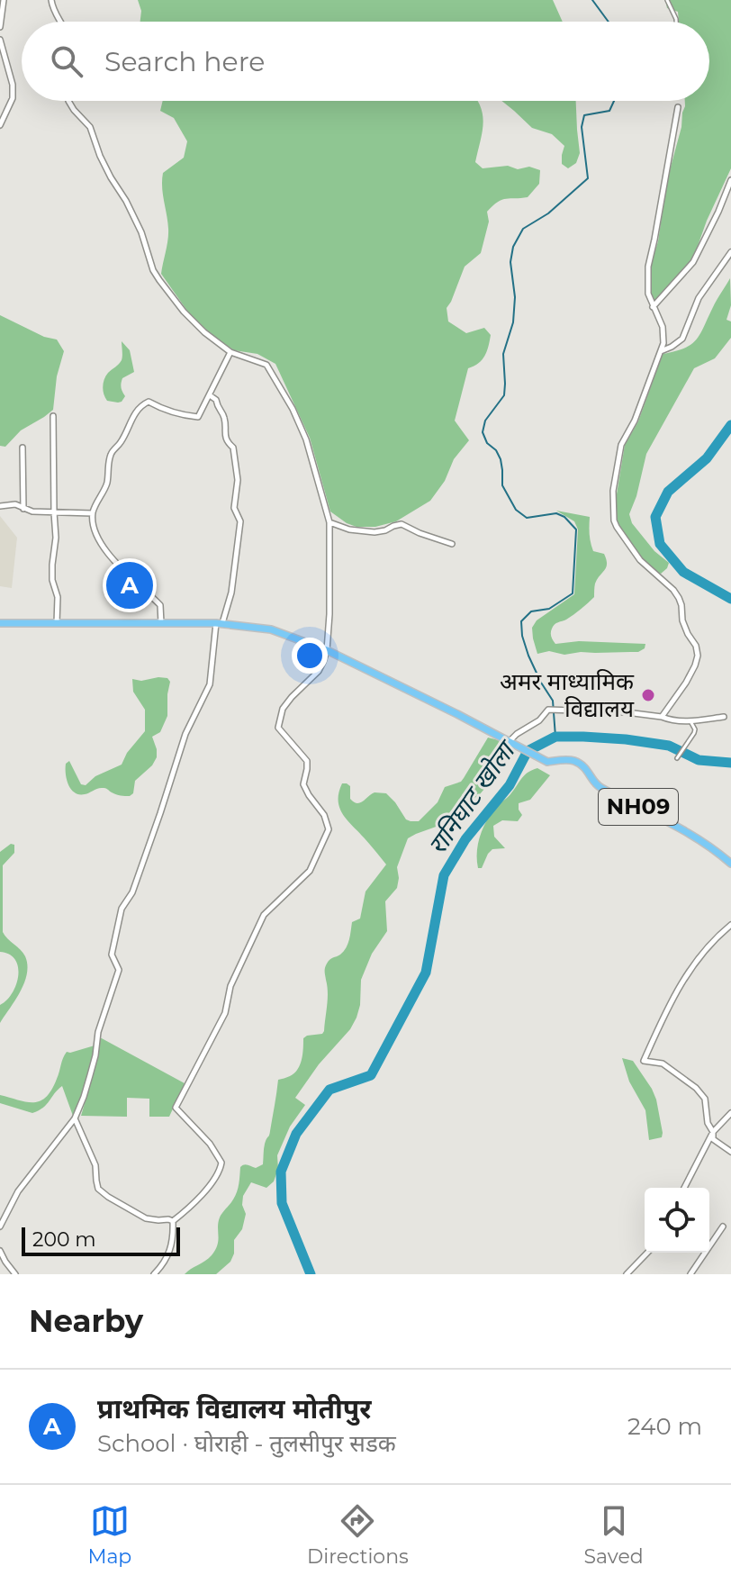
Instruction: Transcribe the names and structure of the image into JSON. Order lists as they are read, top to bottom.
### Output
{
  "streets": {
    "main road": ["NH09"]
  },
  "water": ["रानिघाट खोला"],
  "places": ["अमर माध्यामिक विद्यालय"],
  "scale_bar": "200 m",
  "page": {
    "search": "Search here",
    "pins": "A",
    "scale": "200 m",
    "heading": "Nearby",
    "list": [
      {
        "mark": "A",
        "name": "प्राथमिक विद्यालय मोतीपुर",
        "note": "School · घोराही - तुलसीपुर सडक",
        "value": "240 m"
      }
    ],
    "nav": ["Map", "Directions", "Saved"]
  }
}
